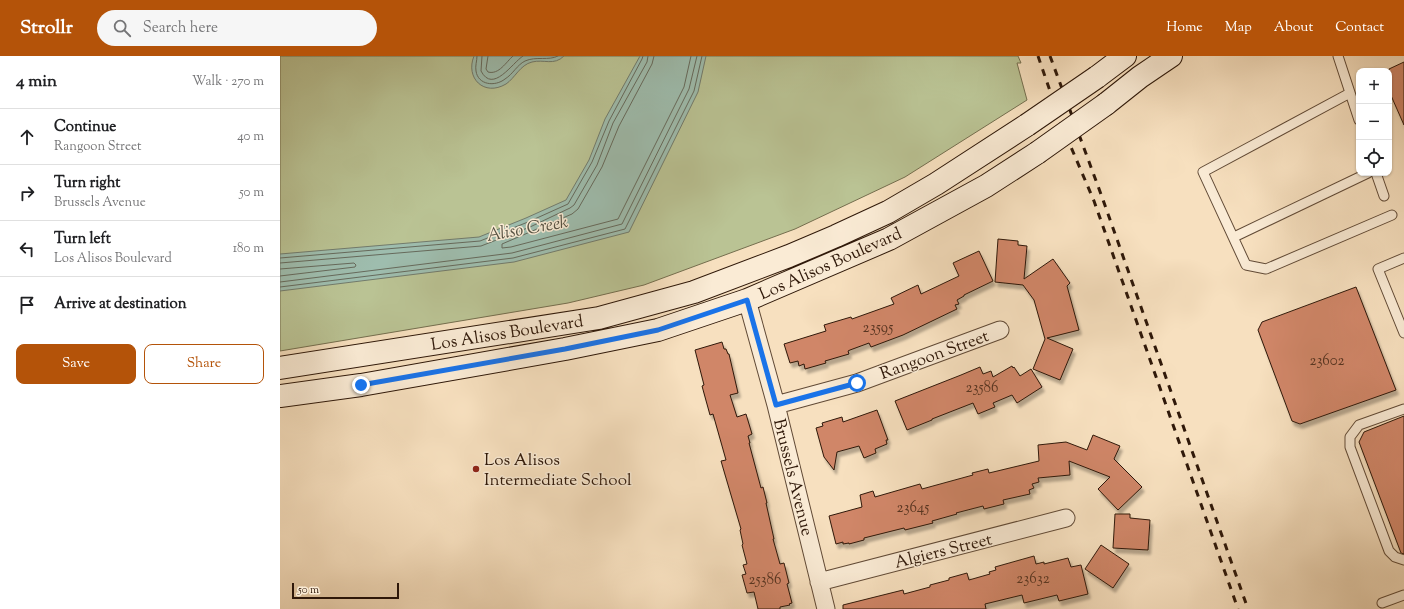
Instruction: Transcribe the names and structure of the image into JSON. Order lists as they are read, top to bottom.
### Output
{
  "streets": {
    "main road": ["Los Alisos Boulevard"],
    "street": ["Rangoon Street", "Brussels Avenue", "Algiers Street"]
  },
  "crossings": [
    ["Los Alisos Boulevard", "Brussels Avenue"],
    ["Rangoon Street", "Brussels Avenue"],
    ["Brussels Avenue", "Algiers Street"]
  ],
  "water": ["Aliso Creek"],
  "places": ["Los Alisos Intermediate School"],
  "house_numbers": [
    "23595",
    "23602",
    "23586",
    "23645",
    "23632",
    "25386"
  ],
  "scale_bar": "50 m",
  "page": {
    "header": "Strollr",
    "search": "Search here",
    "nav": [
      "Home",
      "Map",
      "About",
      "Contact"
    ],
    "heading": ["4 min", "Walk · 270 m"],
    "map_buttons": ["+", "−"],
    "list": [
      ["Continue", "Rangoon Street", "40 m"],
      ["Turn right", "Brussels Avenue", "50 m"],
      ["Turn left", "Los Alisos Boulevard", "180 m"],
      "Arrive at destination"
    ],
    "buttons": ["Save", "Share"],
    "scale": "50 m"
  }
}
